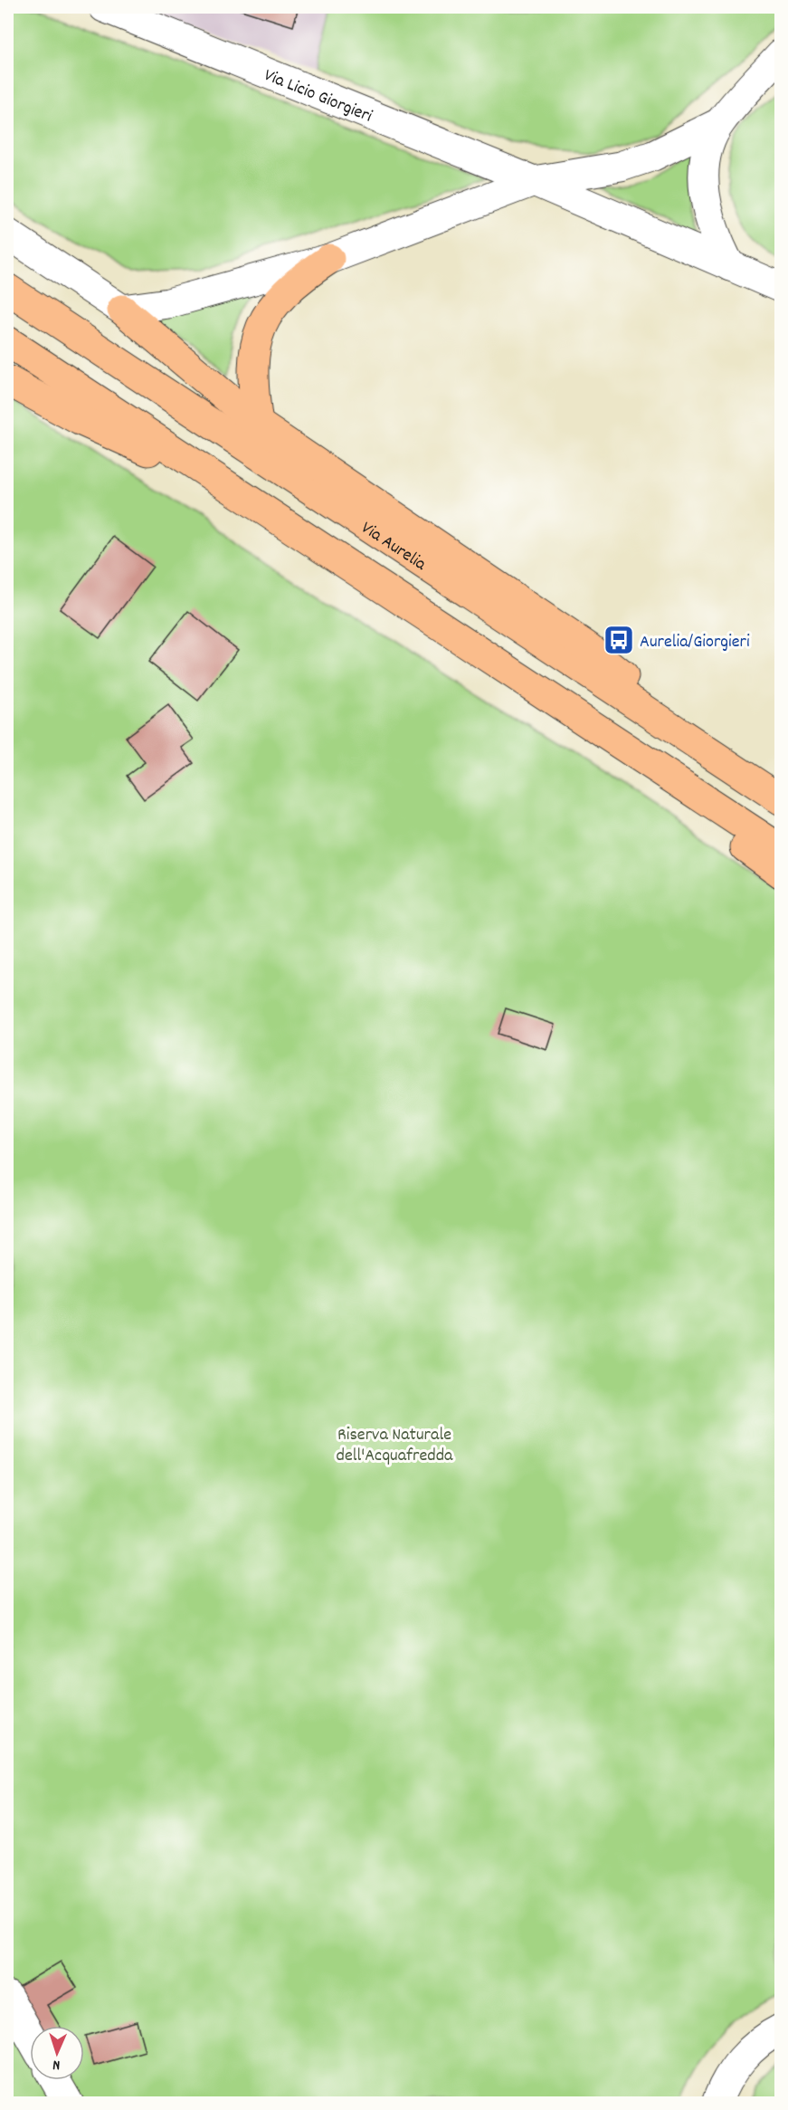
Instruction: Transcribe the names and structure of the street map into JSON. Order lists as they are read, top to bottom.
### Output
{
  "streets": {
    "highway": ["Via Aurelia"],
    "street": ["Via Licio Giorgieri"]
  },
  "parks": ["Riserva Naturale dell'Acquafredda"],
  "places": {
    "bus stop": ["Aurelia/Giorgieri"]
  },
  "north": "bottom"
}
